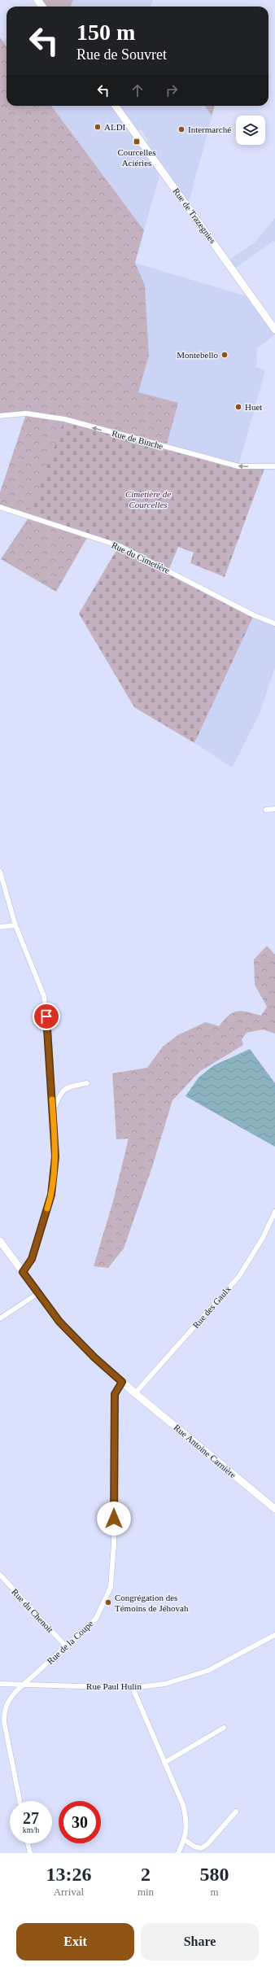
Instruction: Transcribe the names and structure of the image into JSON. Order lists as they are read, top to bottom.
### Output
{
  "streets": {
    "main road": ["Rue de Trazegnies", "Rue Antoine Carnière"],
    "street": [
      "Rue de Binche",
      "Rue du Cimetière",
      "Rue des Gaulx",
      "Rue du Chenoit",
      "Rue de la Coupe",
      "Rue Paul Hulin"
    ]
  },
  "crossings": [
    ["Rue des Gaulx", "Rue Antoine Carnière"],
    ["Rue Antoine Carnière", "Rue de la Coupe"],
    ["Rue du Chenoit", "Rue de la Coupe"],
    ["Rue de la Coupe", "Rue Paul Hulin"]
  ],
  "one_way": ["Rue de Binche"],
  "parks": ["Cimetière de Courcelles"],
  "places": {
    "other": [
      "ALDI",
      "Intermarché",
      "Montebello",
      "Huet",
      "Congrégation des Témoins de Jéhovah"
    ],
    "transit": ["Courcelles Aciéries"]
  },
  "page": {
    "turn": ["150 m", "Rue de Souvret"],
    "speed": "27 km/h",
    "limit": "30",
    "eta": [
      "13:26",
      "Arrival",
      "2",
      "min",
      "580",
      "m"
    ],
    "buttons": ["Exit", "Share"]
  }
}
